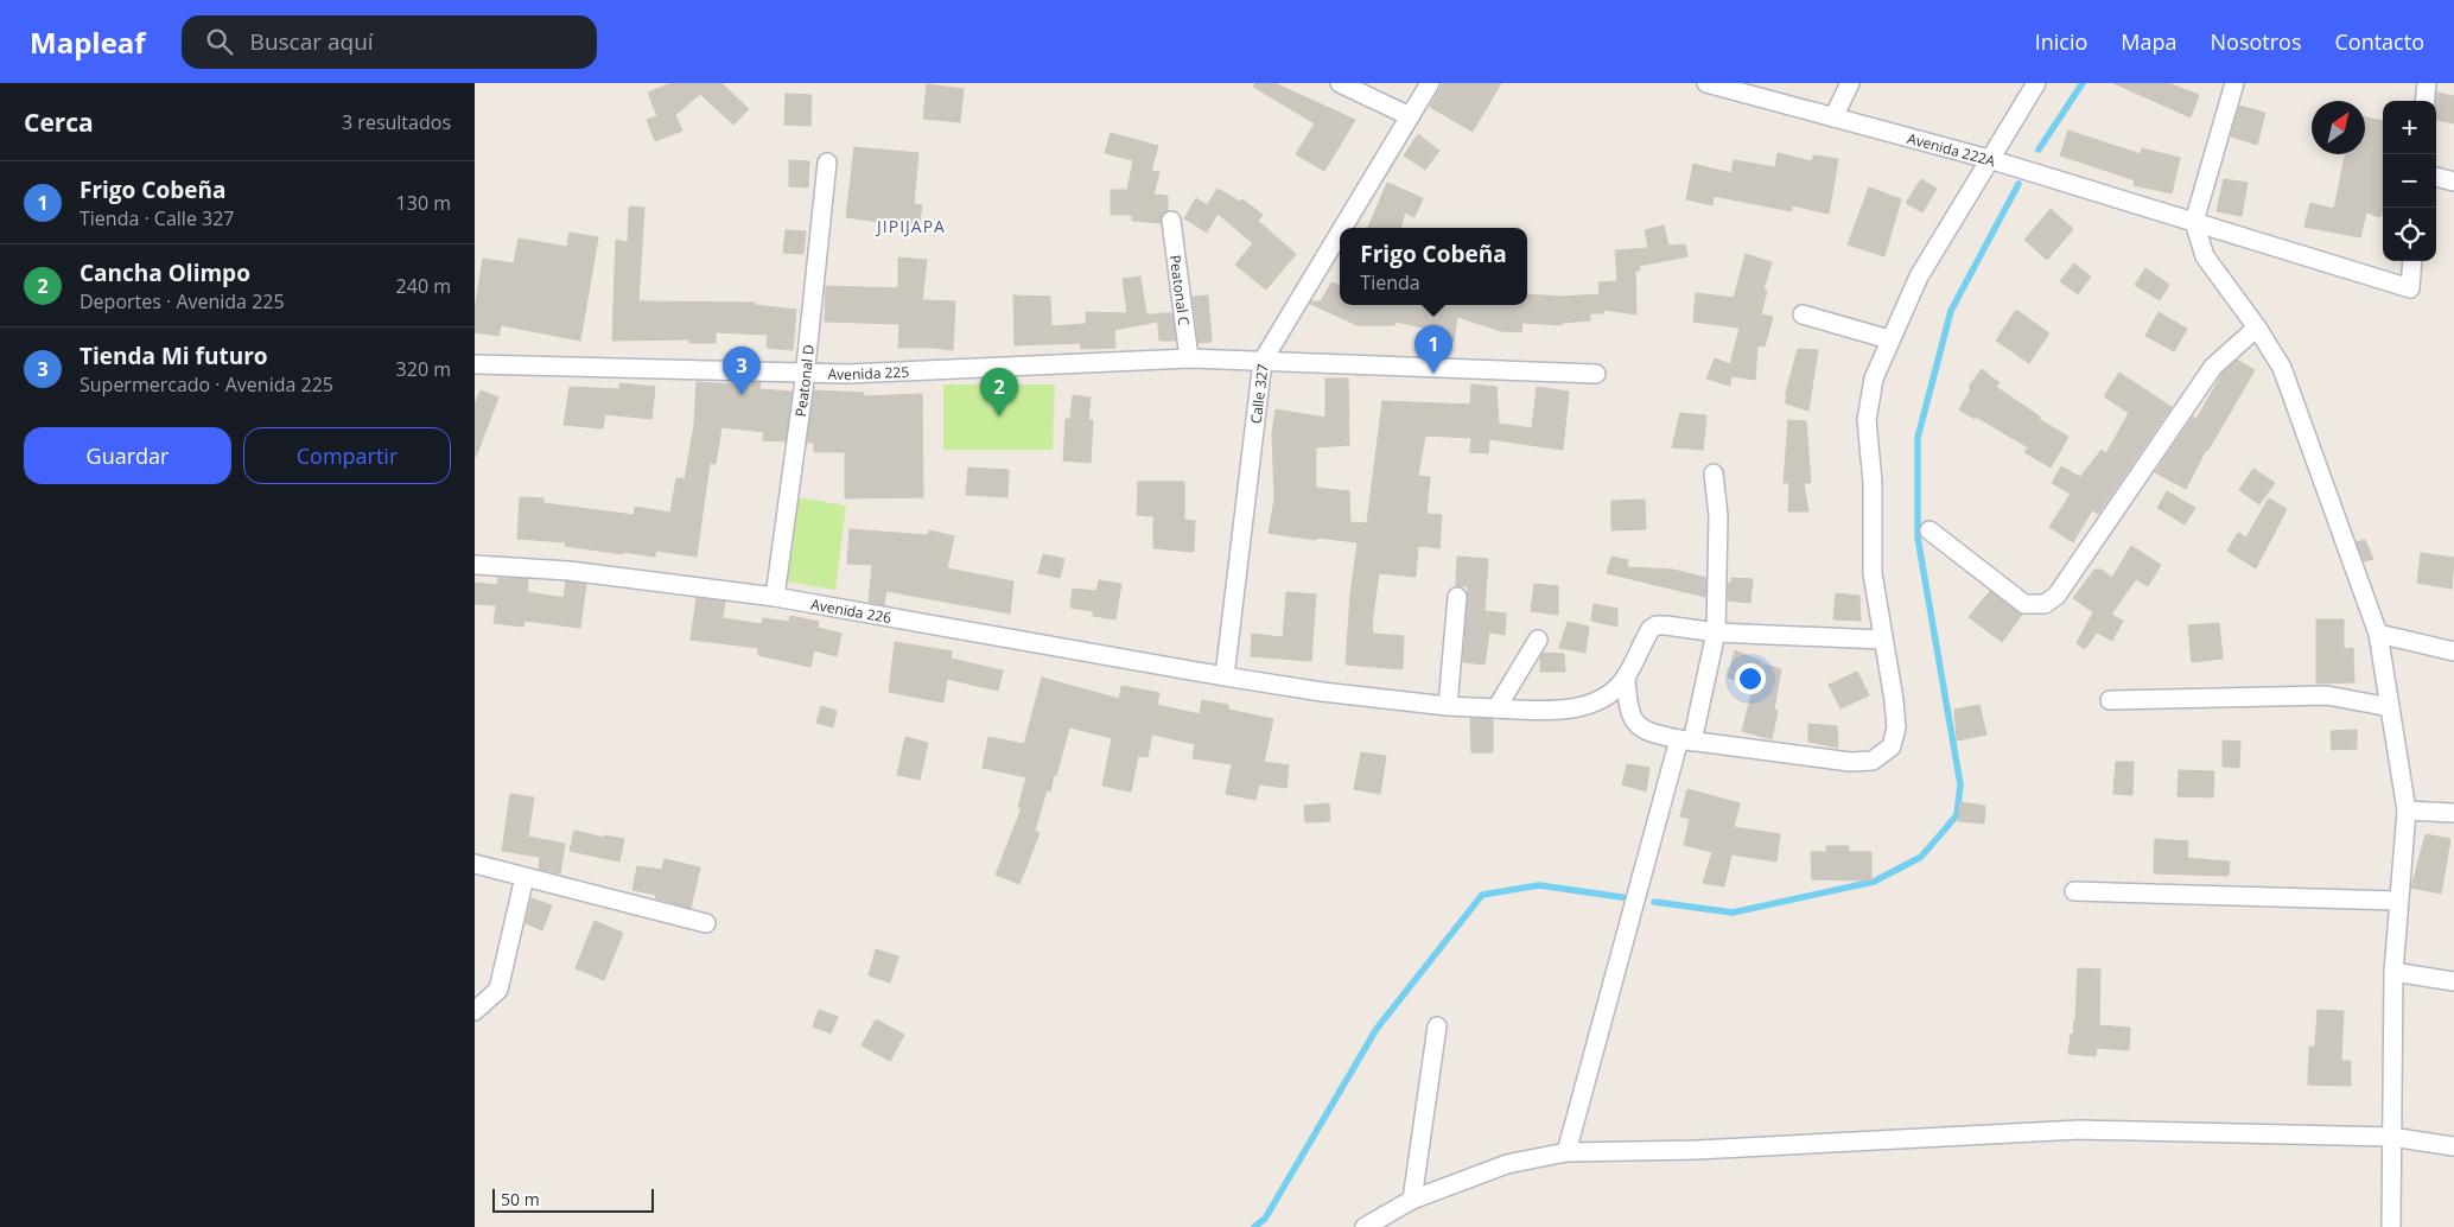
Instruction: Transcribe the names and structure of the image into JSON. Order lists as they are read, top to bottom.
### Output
{
  "streets": {
    "street": [
      "Avenida 222A",
      "Peatonal C",
      "Avenida 225",
      "Peatonal D",
      "Calle 327",
      "Avenida 226"
    ]
  },
  "crossings": [
    ["Peatonal C", "Avenida 225"],
    ["Avenida 225", "Peatonal D"],
    ["Avenida 225", "Calle 327"],
    ["Peatonal D", "Avenida 226"],
    ["Calle 327", "Avenida 226"]
  ],
  "districts": ["JIPIJAPA"],
  "scale_bar": "50 m",
  "north": "top right",
  "page": {
    "header": "Mapleaf",
    "search": "Buscar aquí",
    "nav": [
      "Inicio",
      "Mapa",
      "Nosotros",
      "Contacto"
    ],
    "heading": ["Cerca", "3 resultados"],
    "map_buttons": ["+", "−"],
    "list": [
      {
        "mark": "1",
        "name": "Frigo Cobeña",
        "note": "Tienda · Calle 327",
        "value": "130 m"
      },
      {
        "mark": "2",
        "name": "Cancha Olimpo",
        "note": "Deportes · Avenida 225",
        "value": "240 m"
      },
      {
        "mark": "3",
        "name": "Tienda Mi futuro",
        "note": "Supermercado · Avenida 225",
        "value": "320 m"
      }
    ],
    "popup": ["Frigo Cobeña", "Tienda"],
    "pins": ["1", "3", "2"],
    "buttons": ["Guardar", "Compartir"],
    "scale": "50 m"
  }
}
